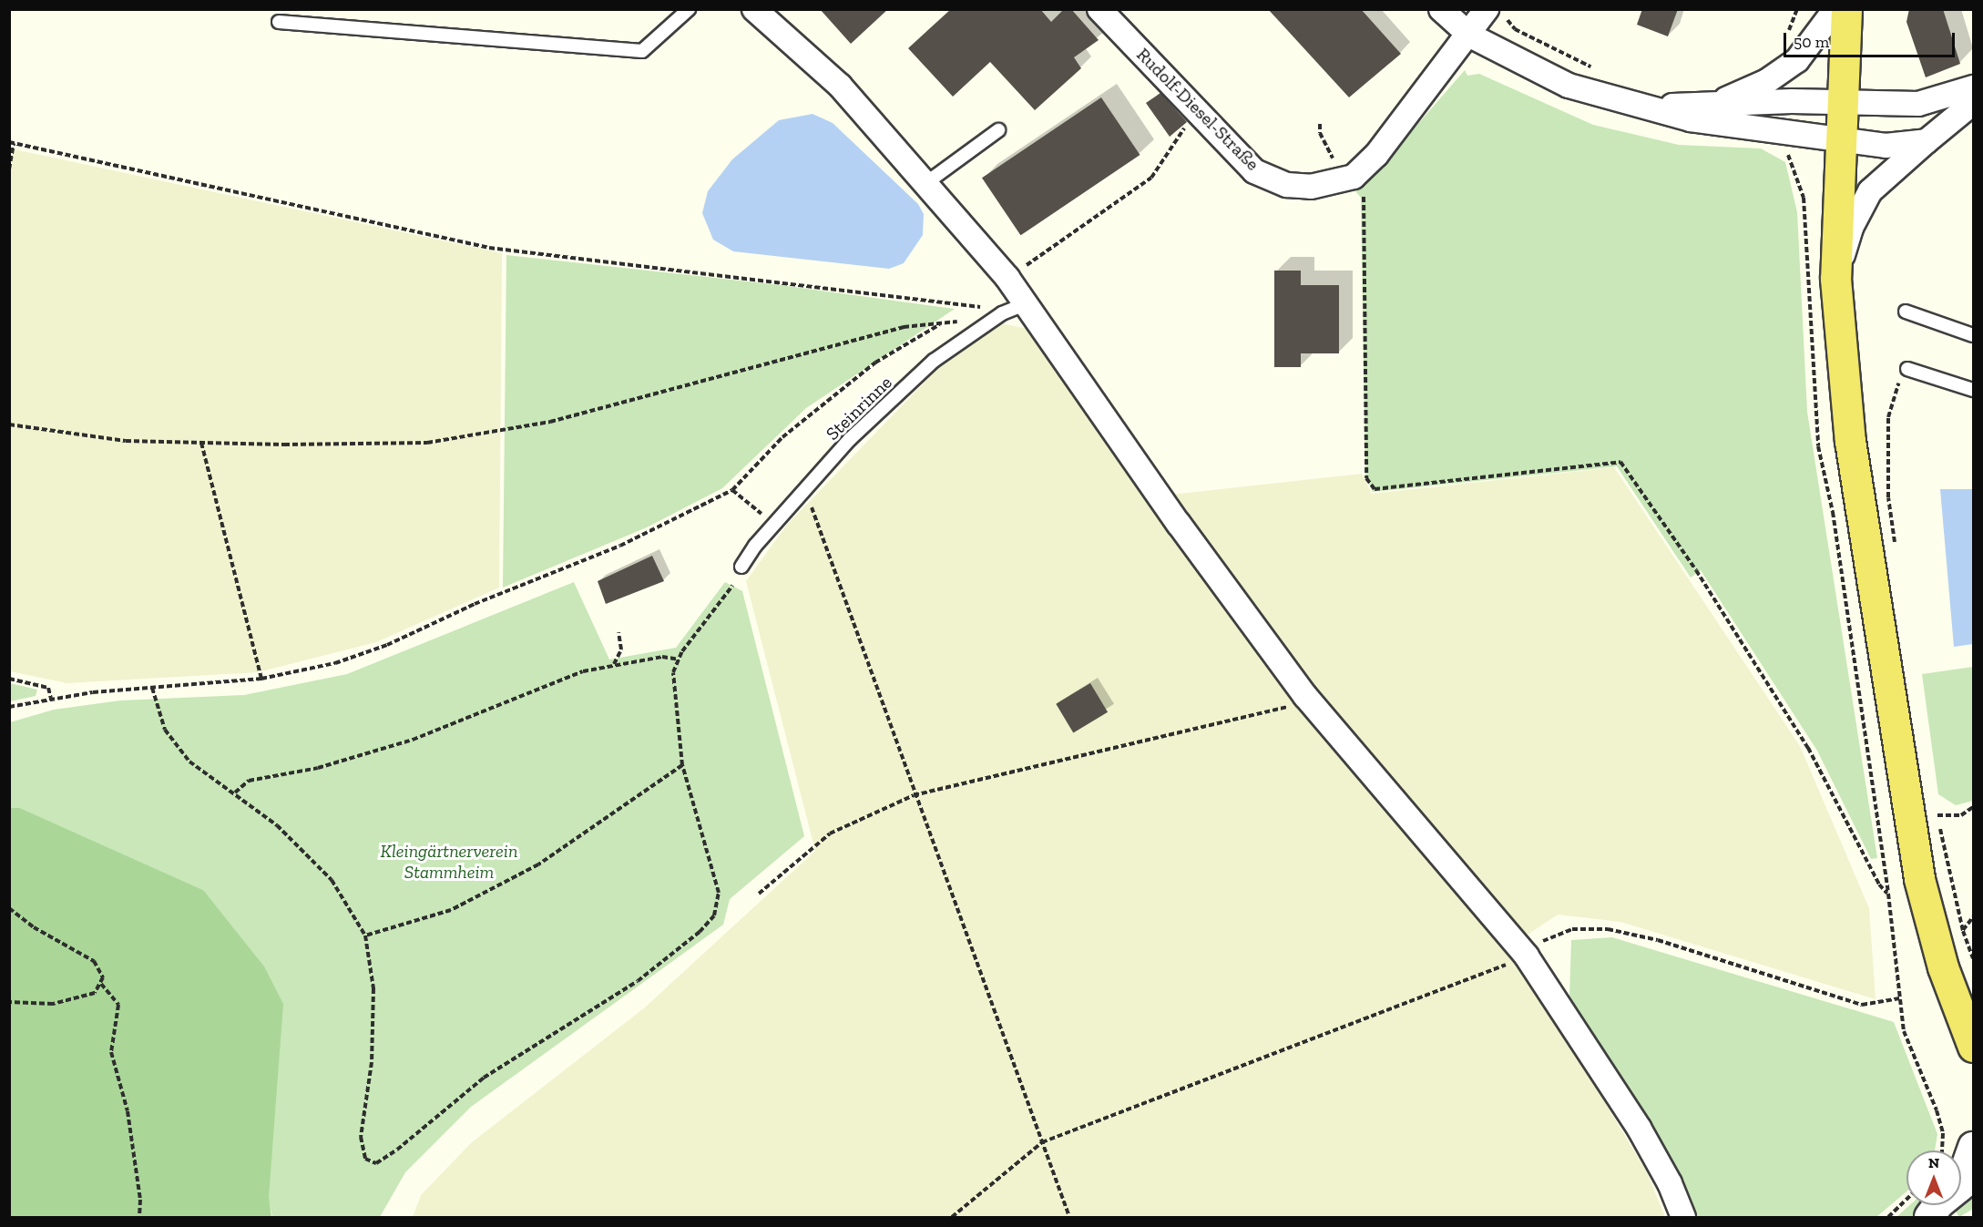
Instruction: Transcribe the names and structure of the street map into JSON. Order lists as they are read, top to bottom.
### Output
{
  "streets": {
    "street": ["Rudolf-Diesel-Straße"],
    "lane": ["Steinrinne"]
  },
  "parks": ["Kleingärtnerverein Stammheim"],
  "scale_bar": "50 m",
  "north": "top"
}
